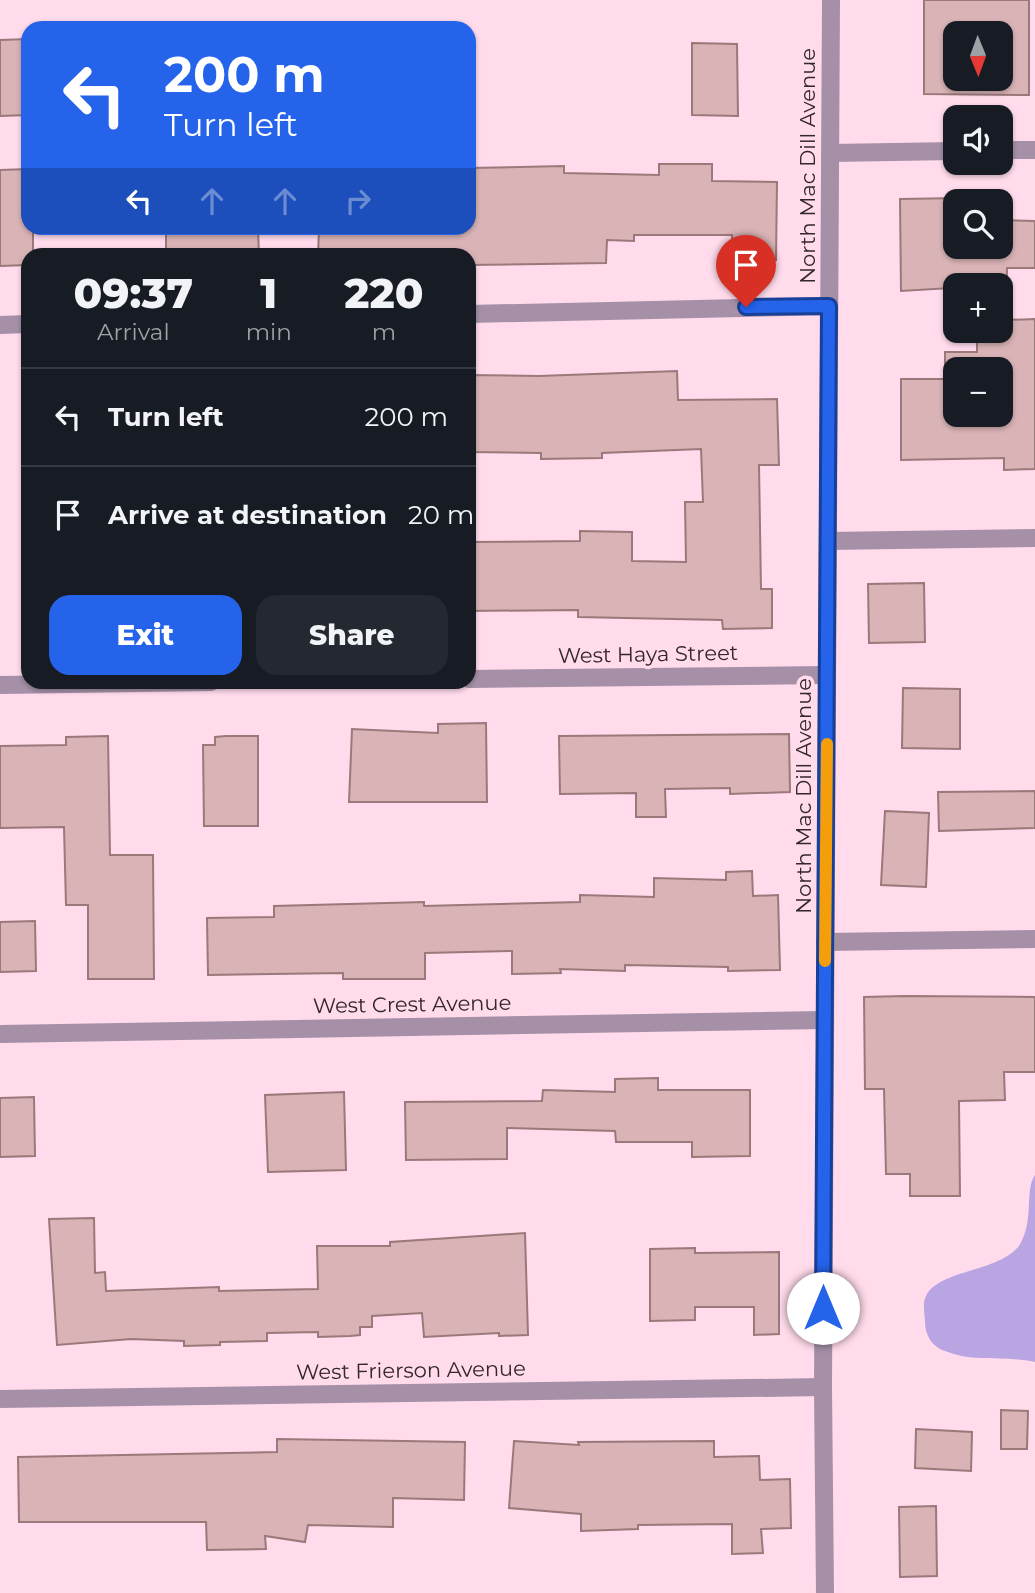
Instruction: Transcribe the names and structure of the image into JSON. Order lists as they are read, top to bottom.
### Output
{
  "streets": {
    "street": [
      "North Mac Dill Avenue",
      "West Haya Street",
      "West Crest Avenue",
      "West Frierson Avenue"
    ]
  },
  "crossings": [
    ["North Mac Dill Avenue", "West Haya Street"],
    ["North Mac Dill Avenue", "West Crest Avenue"],
    ["North Mac Dill Avenue", "West Frierson Avenue"]
  ],
  "north": "bottom",
  "page": {
    "map_buttons": ["+", "−"],
    "turn": ["200 m", "Turn left"],
    "eta": [
      "09:37",
      "Arrival",
      "1",
      "min",
      "220",
      "m"
    ],
    "list": [
      {
        "name": "Turn left",
        "value": "200 m"
      },
      {
        "name": "Arrive at destination",
        "value": "20 m"
      }
    ],
    "buttons": ["Exit", "Share"]
  }
}
